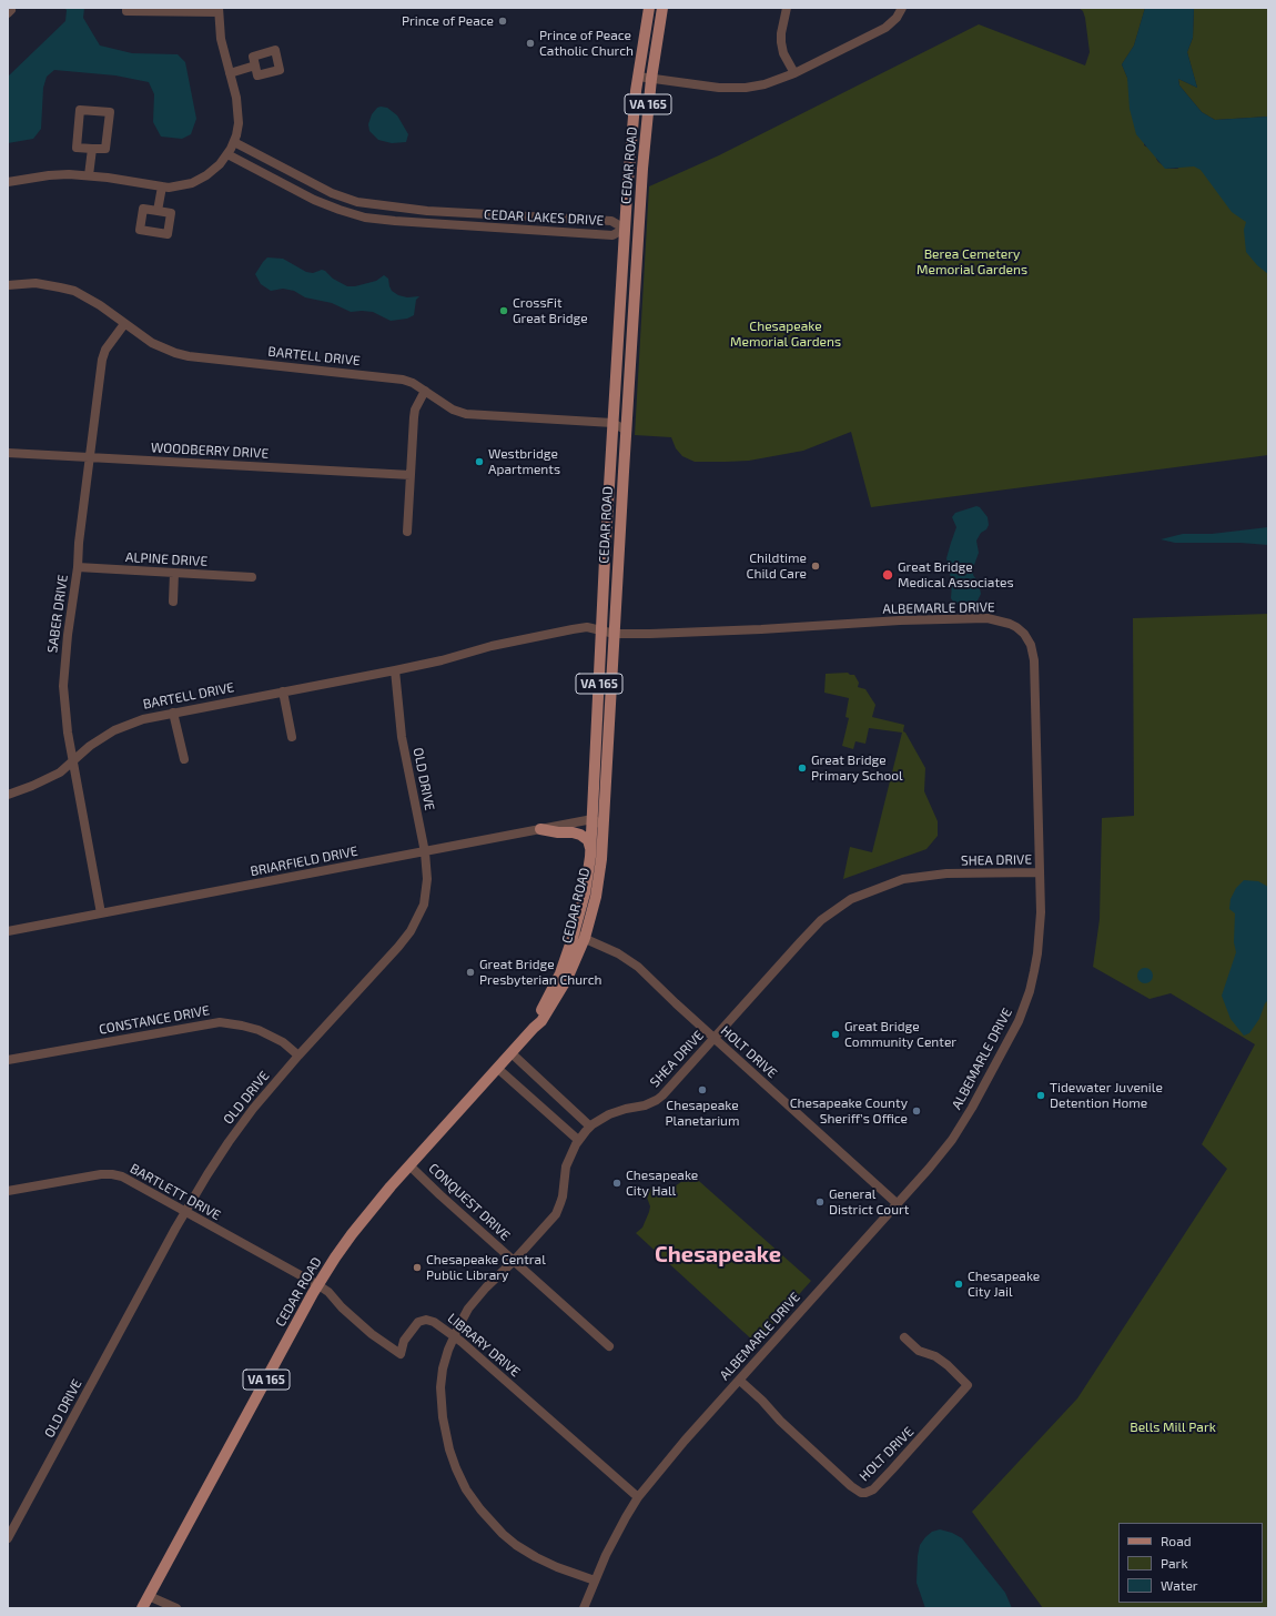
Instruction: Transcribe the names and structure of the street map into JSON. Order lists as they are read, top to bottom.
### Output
{
  "streets": {
    "main road": ["VA 165", "CEDAR ROAD"],
    "street": [
      "CEDAR LAKES DRIVE",
      "BARTELL DRIVE",
      "WOODBERRY DRIVE",
      "ALPINE DRIVE",
      "ALBEMARLE DRIVE",
      "SABER DRIVE",
      "OLD DRIVE",
      "SHEA DRIVE",
      "BRIARFIELD DRIVE",
      "CONSTANCE DRIVE",
      "HOLT DRIVE",
      "BARTLETT DRIVE",
      "CONQUEST DRIVE",
      "LIBRARY DRIVE"
    ]
  },
  "crossings": [
    ["CEDAR ROAD", "CEDAR LAKES DRIVE"],
    ["CEDAR ROAD", "BARTELL DRIVE"],
    ["CEDAR ROAD", "ALBEMARLE DRIVE"],
    ["CEDAR ROAD", "BRIARFIELD DRIVE"],
    ["CEDAR ROAD", "HOLT DRIVE"],
    ["CEDAR ROAD", "BARTLETT DRIVE"],
    ["CEDAR ROAD", "CONQUEST DRIVE"],
    ["CEDAR ROAD", "LIBRARY DRIVE"],
    ["BARTELL DRIVE", "ALBEMARLE DRIVE"],
    ["BARTELL DRIVE", "SABER DRIVE"],
    ["BARTELL DRIVE", "OLD DRIVE"],
    ["WOODBERRY DRIVE", "SABER DRIVE"],
    ["ALPINE DRIVE", "SABER DRIVE"],
    ["ALBEMARLE DRIVE", "SHEA DRIVE"],
    ["ALBEMARLE DRIVE", "HOLT DRIVE"],
    ["ALBEMARLE DRIVE", "LIBRARY DRIVE"],
    ["SABER DRIVE", "BRIARFIELD DRIVE"],
    ["OLD DRIVE", "BRIARFIELD DRIVE"],
    ["OLD DRIVE", "CONSTANCE DRIVE"],
    ["OLD DRIVE", "BARTLETT DRIVE"],
    ["SHEA DRIVE", "HOLT DRIVE"],
    ["SHEA DRIVE", "CONQUEST DRIVE"],
    ["SHEA DRIVE", "LIBRARY DRIVE"],
    ["BARTLETT DRIVE", "LIBRARY DRIVE"]
  ],
  "districts": ["Chesapeake"],
  "parks": ["Berea Cemetery Memorial Gardens", "Chesapeake Memorial Gardens", "Bells Mill Park"],
  "places": [
    "Prince of Peace",
    "Prince of Peace Catholic Church",
    "CrossFit Great Bridge",
    "Westbridge Apartments",
    "Childtime Child Care",
    "Great Bridge Medical Associates",
    "Great Bridge Primary School",
    "Great Bridge Presbyterian Church",
    "Great Bridge Community Center",
    "Chesapeake Planetarium",
    "Tidewater Juvenile Detention Home",
    "Chesapeake County Sheriff's Office",
    "Chesapeake City Hall",
    "General District Court",
    "Chesapeake Central Public Library",
    "Chesapeake City Jail"
  ],
  "legend": ["Road", "Park", "Water"]
}
